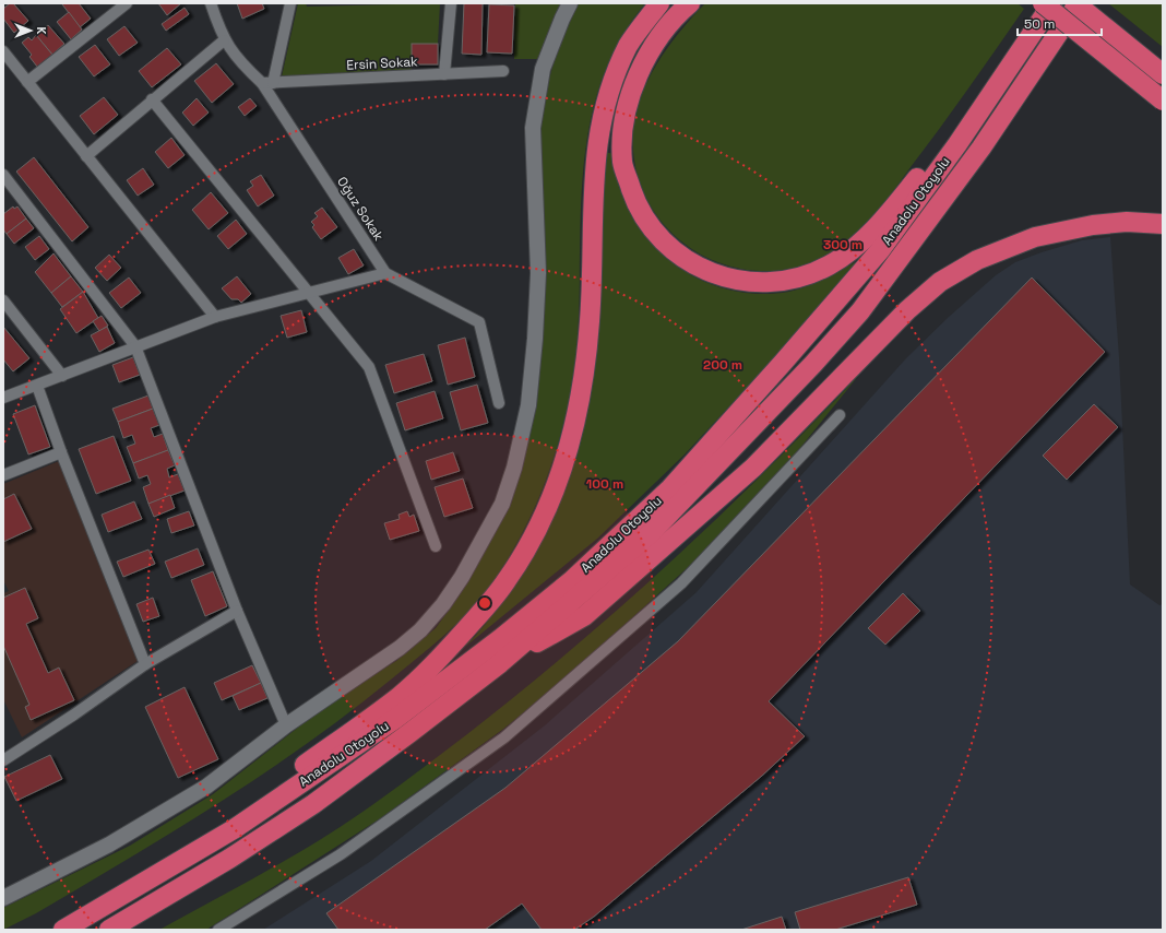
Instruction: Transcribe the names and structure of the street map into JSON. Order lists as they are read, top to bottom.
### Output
{
  "streets": {
    "highway": ["Anadolu Otoyolu"],
    "street": ["Ersin Sokak", "Oğuz Sokak"]
  },
  "crossings": [
    ["Ersin Sokak", "Oğuz Sokak"]
  ],
  "scale_bar": "50 m",
  "north": "right",
  "rings": ["300 m", "200 m", "100 m"]
}
